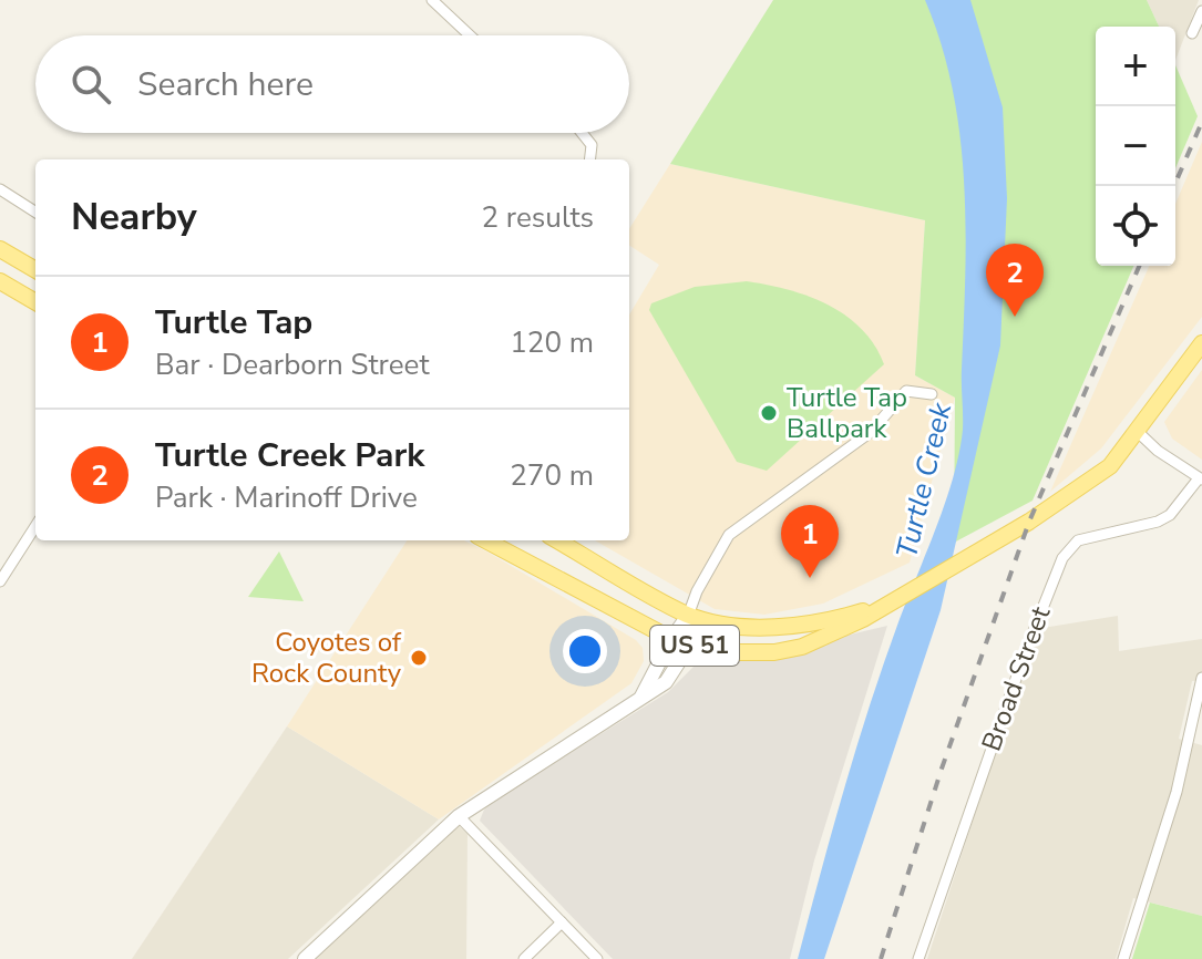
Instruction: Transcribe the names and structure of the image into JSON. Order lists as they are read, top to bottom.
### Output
{
  "streets": {
    "main road": ["US 51"],
    "street": ["Broad Street"]
  },
  "water": ["Turtle Creek"],
  "places": ["Turtle Tap Ballpark", "Coyotes of Rock County"],
  "page": {
    "map_buttons": ["+", "−"],
    "search": "Search here",
    "heading": ["Nearby", "2 results"],
    "pins": ["2", "1"],
    "list": [
      {
        "mark": "1",
        "name": "Turtle Tap",
        "note": "Bar · Dearborn Street",
        "value": "120 m"
      },
      {
        "mark": "2",
        "name": "Turtle Creek Park",
        "note": "Park · Marinoff Drive",
        "value": "270 m"
      }
    ]
  }
}
